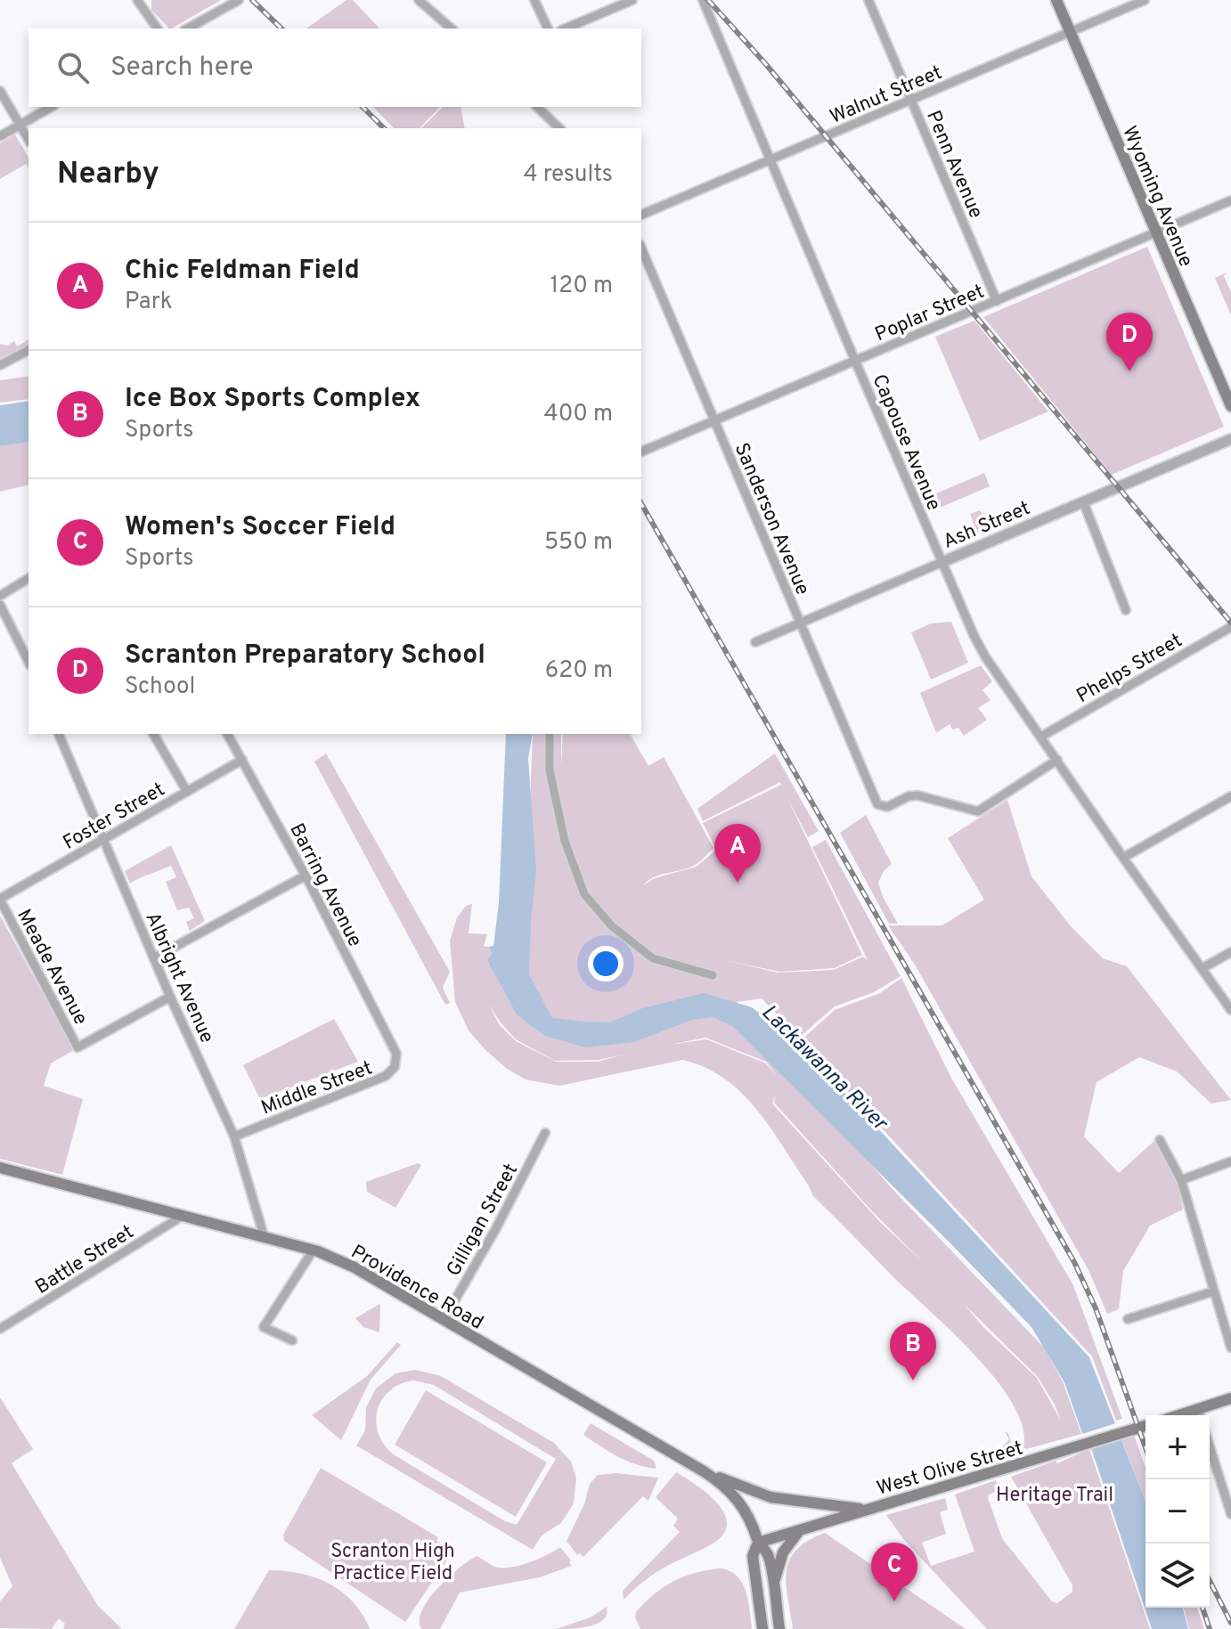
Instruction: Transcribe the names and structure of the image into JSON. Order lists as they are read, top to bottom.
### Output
{
  "streets": {
    "main road": ["Wyoming Avenue", "Providence Road", "West Olive Street"],
    "street": [
      "Walnut Street",
      "Penn Avenue",
      "Poplar Street",
      "Capouse Avenue",
      "Sanderson Avenue",
      "Ash Street",
      "Phelps Street",
      "Foster Street",
      "Barring Avenue",
      "Meade Avenue",
      "Albright Avenue",
      "Middle Street",
      "Gilligan Street",
      "Battle Street"
    ]
  },
  "crossings": [
    ["Walnut Street", "Penn Avenue"],
    ["Walnut Street", "Wyoming Avenue"],
    ["Walnut Street", "Capouse Avenue"],
    ["Penn Avenue", "Poplar Street"],
    ["Wyoming Avenue", "Poplar Street"],
    ["Poplar Street", "Capouse Avenue"],
    ["Poplar Street", "Sanderson Avenue"],
    ["Capouse Avenue", "Sanderson Avenue"],
    ["Capouse Avenue", "Ash Street"],
    ["Capouse Avenue", "Phelps Street"],
    ["Sanderson Avenue", "Ash Street"],
    ["Foster Street", "Barring Avenue"],
    ["Foster Street", "Meade Avenue"],
    ["Foster Street", "Albright Avenue"],
    ["Barring Avenue", "Middle Street"],
    ["Meade Avenue", "Albright Avenue"],
    ["Albright Avenue", "Middle Street"],
    ["Albright Avenue", "Providence Road"],
    ["Gilligan Street", "Providence Road"],
    ["Battle Street", "Providence Road"],
    ["Providence Road", "West Olive Street"]
  ],
  "water": ["Lackawanna River"],
  "parks": ["Heritage Trail", "Scranton High Practice Field"],
  "page": {
    "search": "Search here",
    "heading": ["Nearby", "4 results"],
    "list": [
      {
        "mark": "A",
        "name": "Chic Feldman Field",
        "note": "Park",
        "value": "120 m"
      },
      {
        "mark": "B",
        "name": "Ice Box Sports Complex",
        "note": "Sports",
        "value": "400 m"
      },
      {
        "mark": "C",
        "name": "Women's Soccer Field",
        "note": "Sports",
        "value": "550 m"
      },
      {
        "mark": "D",
        "name": "Scranton Preparatory School",
        "note": "School",
        "value": "620 m"
      }
    ],
    "pins": [
      "D",
      "A",
      "B",
      "C"
    ],
    "map_buttons": ["+", "−"]
  }
}
